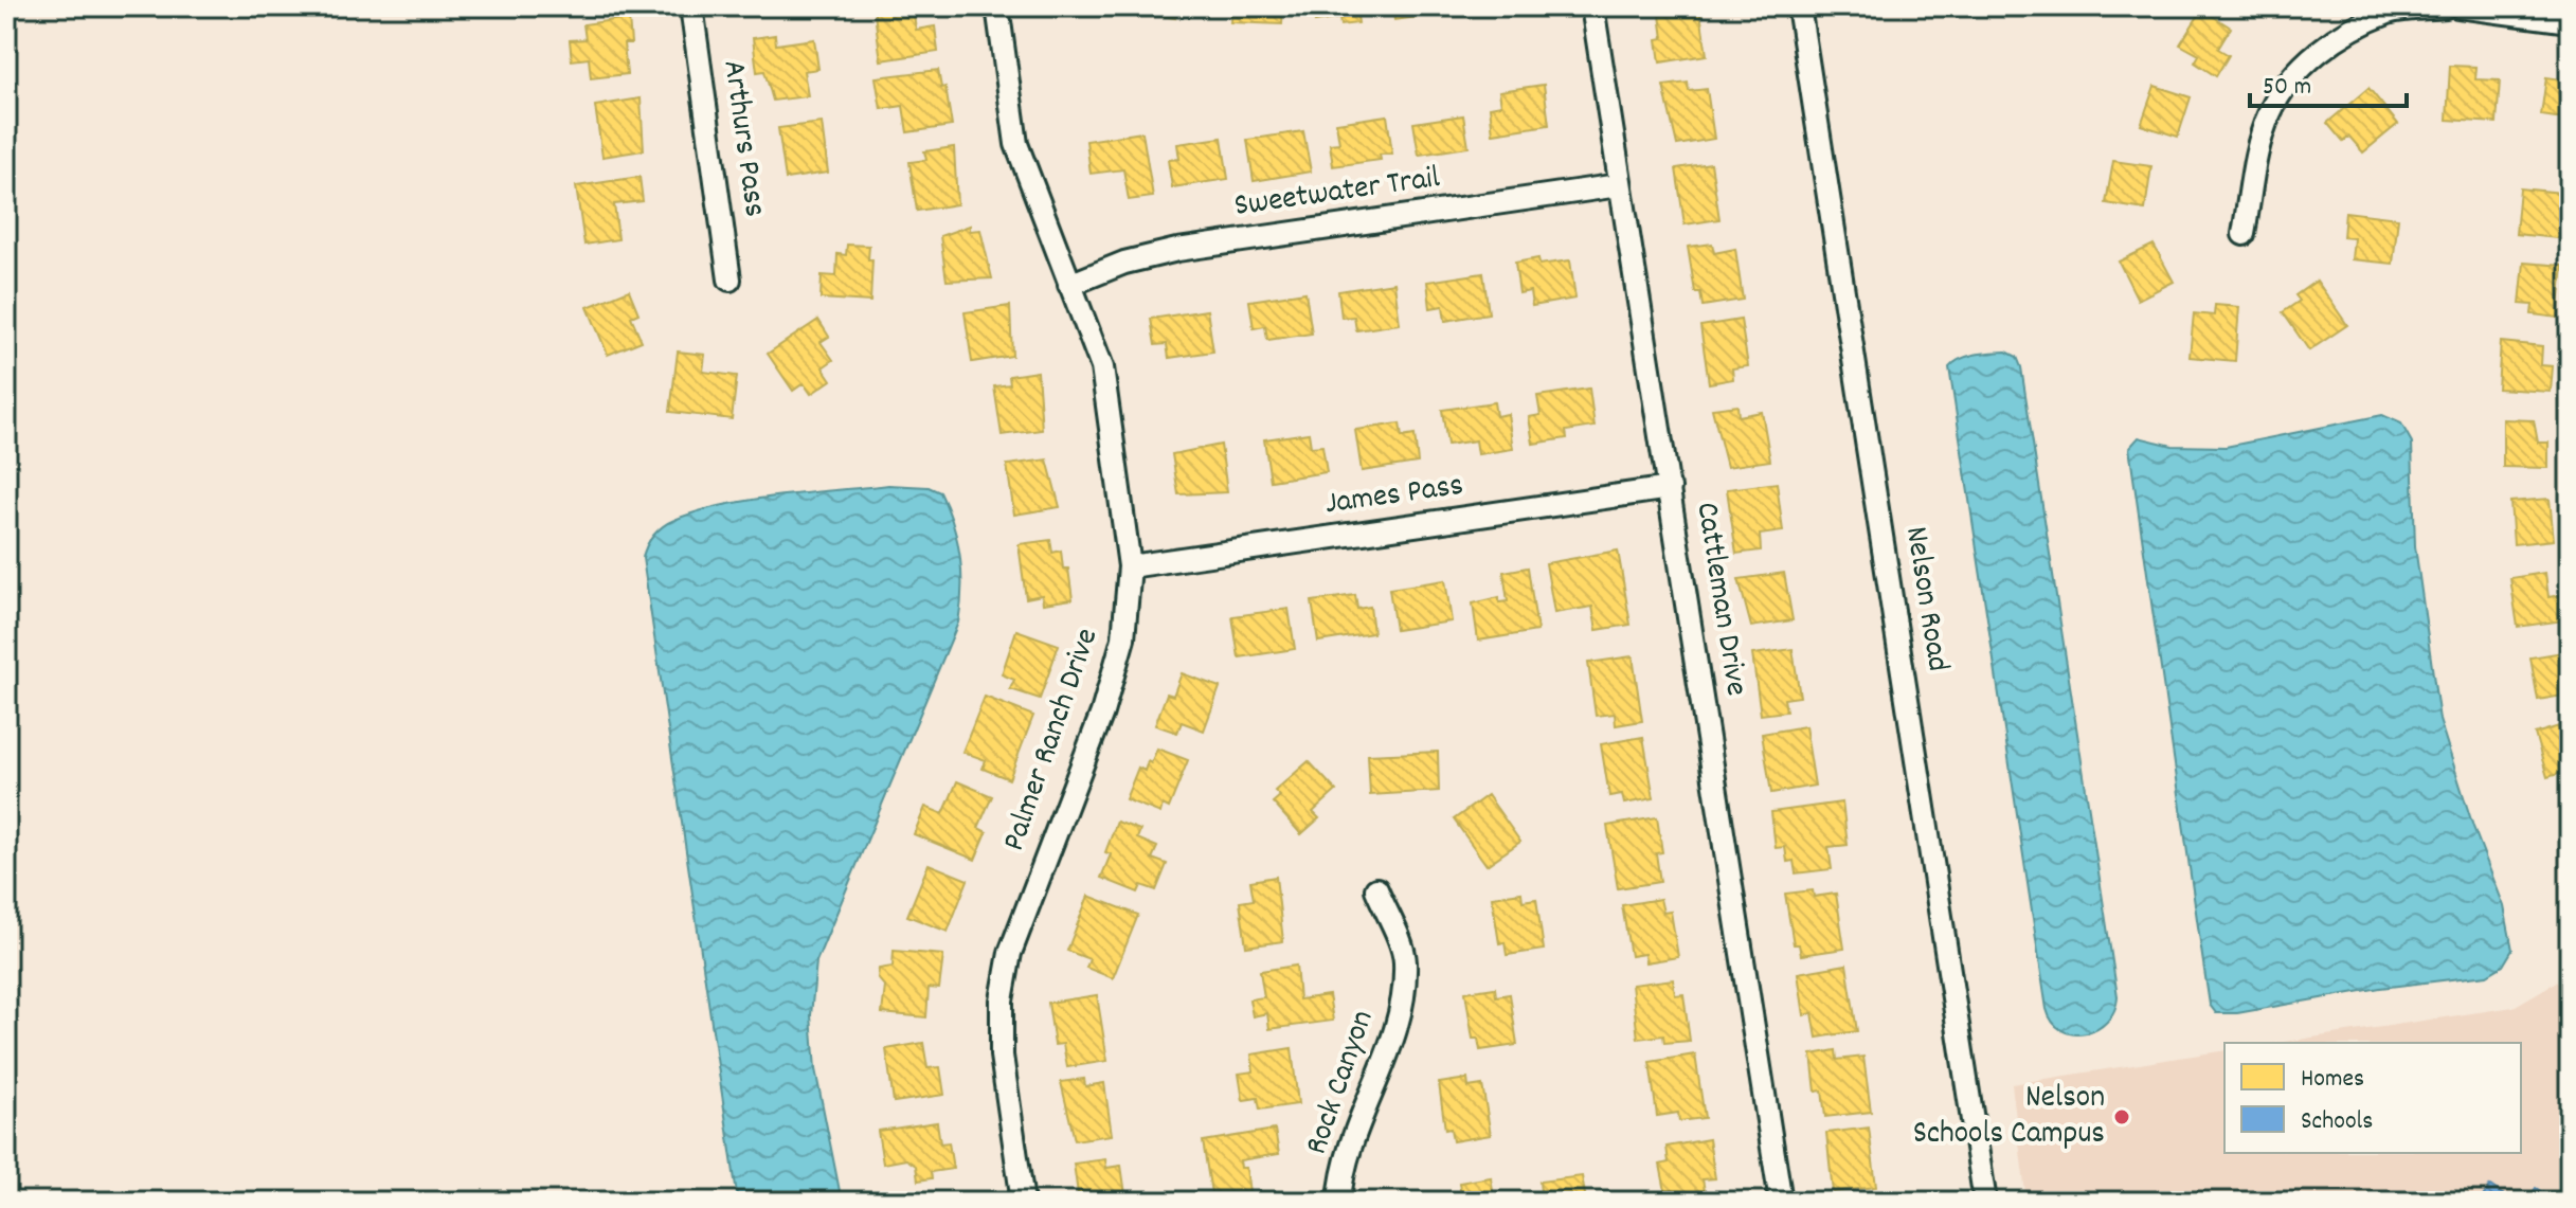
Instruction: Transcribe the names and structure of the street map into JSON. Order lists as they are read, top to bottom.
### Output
{
  "streets": {
    "street": [
      "Arthurs Pass",
      "Sweetwater Trail",
      "James Pass",
      "Cattleman Drive",
      "Nelson Road",
      "Palmer Ranch Drive",
      "Rock Canyon"
    ]
  },
  "crossings": [
    ["Sweetwater Trail", "Cattleman Drive"],
    ["Sweetwater Trail", "Palmer Ranch Drive"],
    ["James Pass", "Cattleman Drive"],
    ["James Pass", "Palmer Ranch Drive"]
  ],
  "places": ["Nelson Schools Campus"],
  "legend": ["Homes", "Schools"],
  "scale_bar": "50 m"
}
